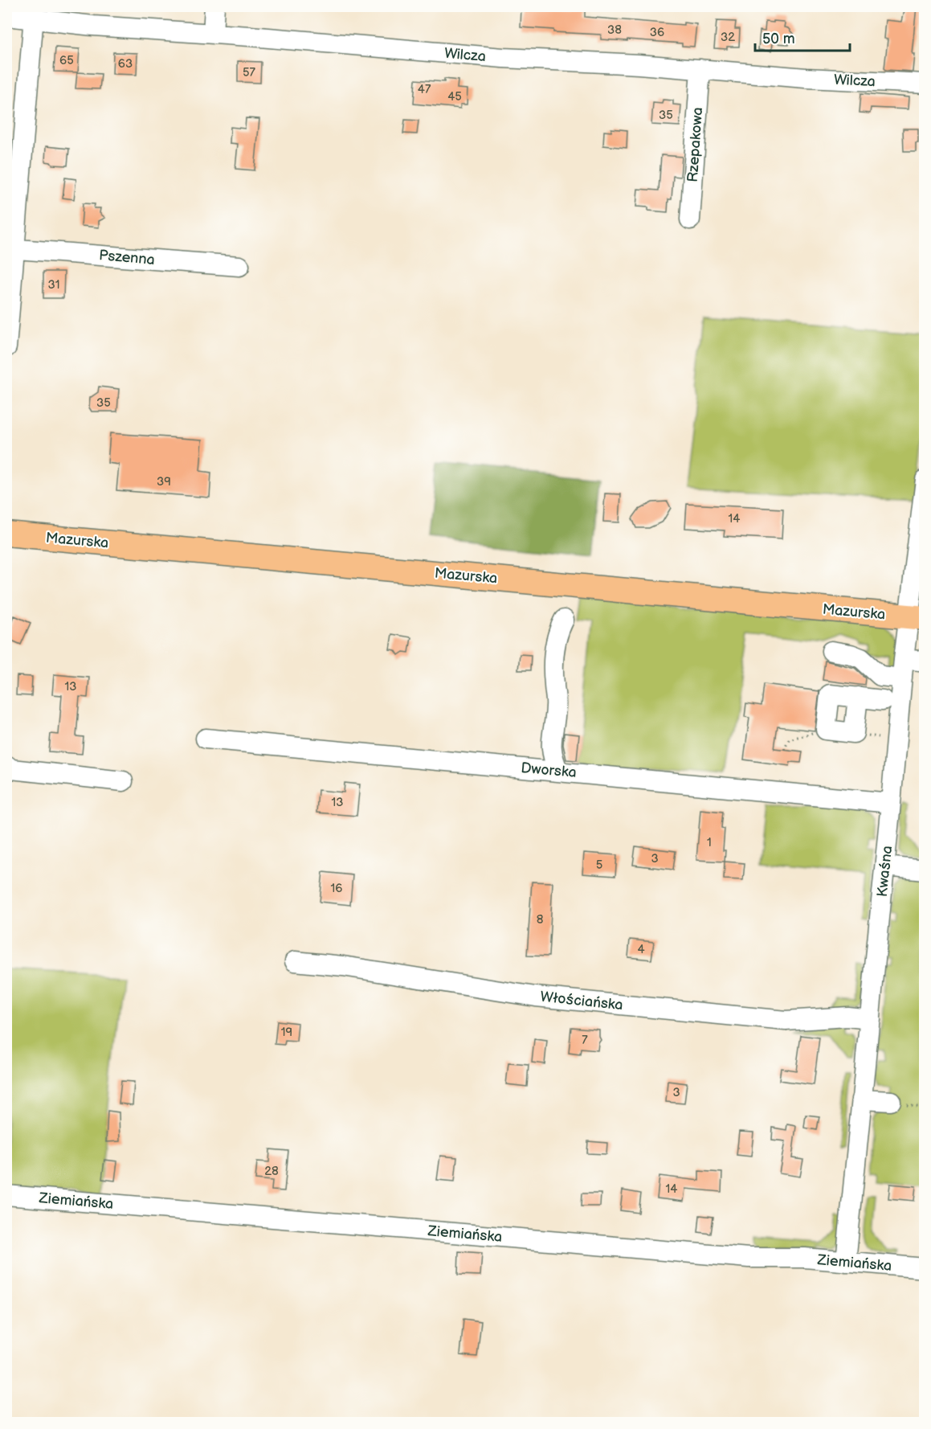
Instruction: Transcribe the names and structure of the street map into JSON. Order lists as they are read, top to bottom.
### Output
{
  "streets": {
    "main road": ["Mazurska"],
    "street": [
      "Wilcza",
      "Rzepakowa",
      "Pszenna",
      "Dworska",
      "Kwaśna",
      "Włościańska",
      "Ziemiańska"
    ]
  },
  "crossings": [
    ["Wilcza", "Rzepakowa"],
    ["Mazurska", "Kwaśna"],
    ["Dworska", "Kwaśna"],
    ["Kwaśna", "Włościańska"],
    ["Kwaśna", "Ziemiańska"]
  ],
  "house_numbers": [
    "38",
    "36",
    "32",
    "65",
    "63",
    "57",
    "47",
    "45",
    "35",
    "31",
    "35",
    "39",
    "14",
    "13",
    "13",
    "1",
    "3",
    "5",
    "16",
    "8",
    "4",
    "19",
    "7",
    "3",
    "28",
    "14"
  ],
  "scale_bar": "50 m"
}
